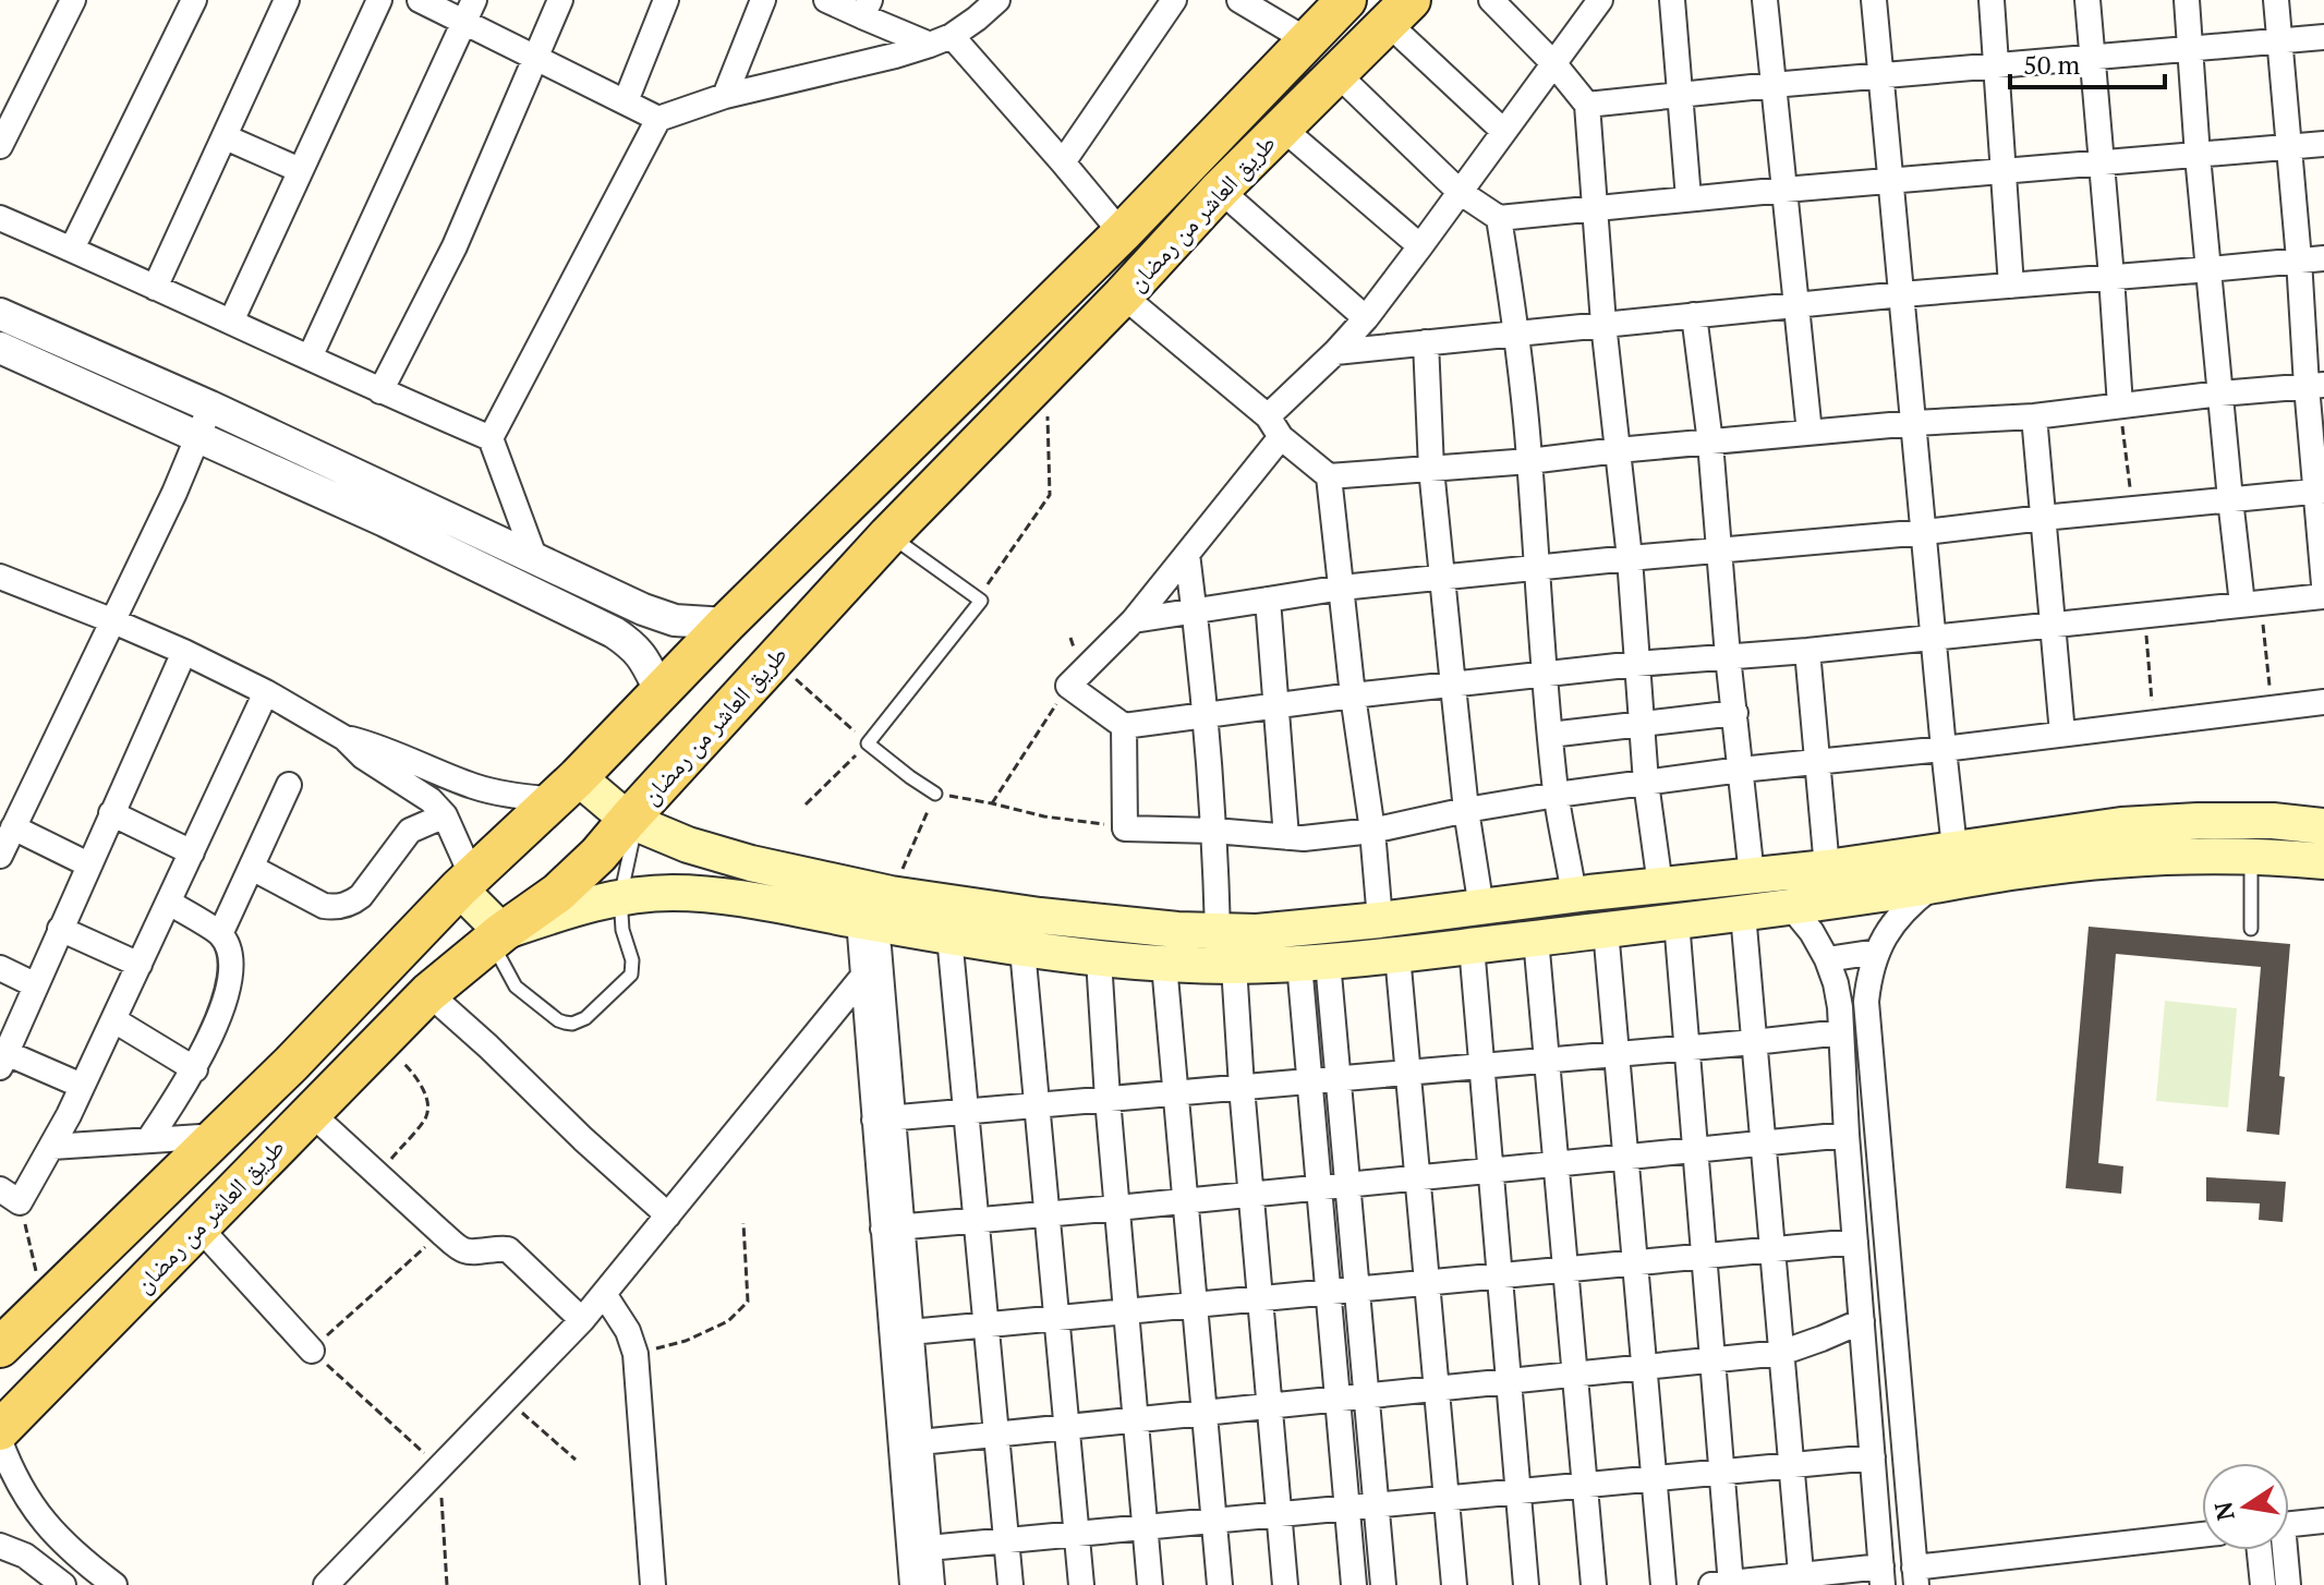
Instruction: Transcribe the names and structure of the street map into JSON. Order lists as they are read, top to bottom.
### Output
{
  "streets": {
    "main road": ["طريق العاشر من رمضان"]
  },
  "scale_bar": "50 m",
  "north": "left"
}
